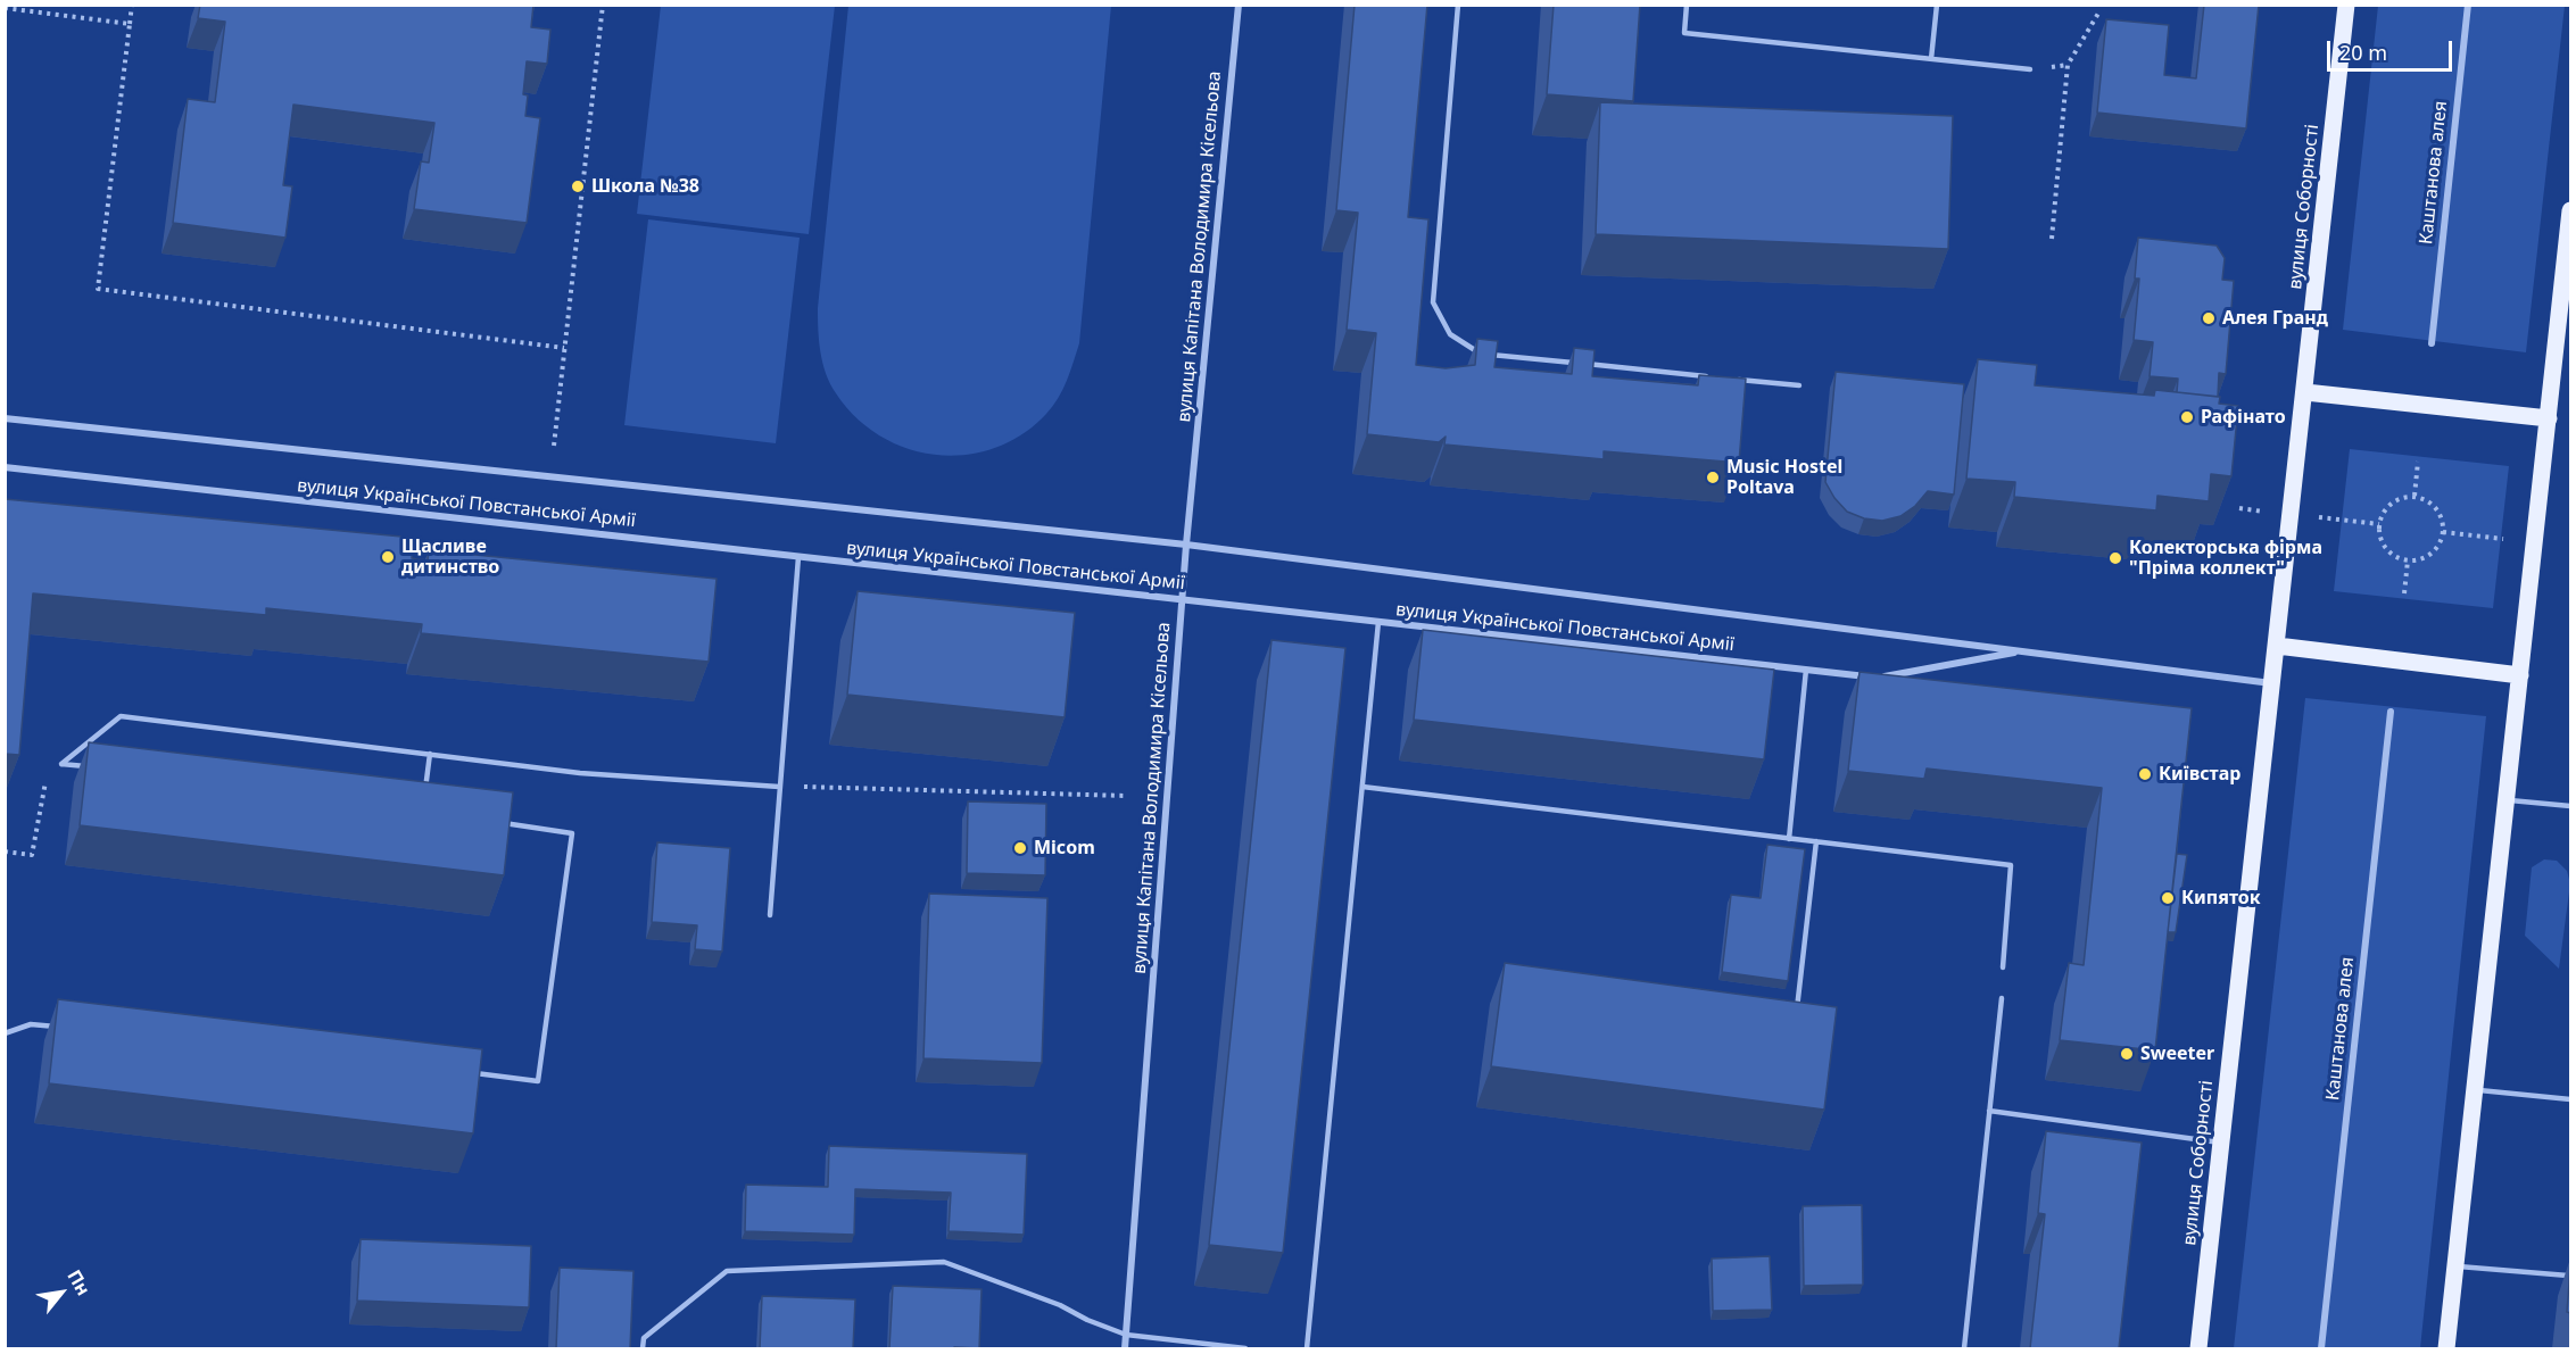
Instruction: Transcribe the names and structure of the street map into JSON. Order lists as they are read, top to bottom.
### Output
{
  "streets": {
    "main road": ["вулиця Соборності"],
    "street": ["Каштанова алея", "вулиця Капітана Володимира Кісельова", "вулиця Української Повстанської Армії"]
  },
  "crossings": [
    ["вулиця Соборності", "вулиця Української Повстанської Армії"],
    ["вулиця Капітана Володимира Кісельова", "вулиця Української Повстанської Армії"]
  ],
  "places": [
    "Школа №38",
    "Алея Гранд",
    "Рафінато",
    "Music Hostel Poltava",
    "Щасливе дитинство",
    "Колекторська фірма \"Пріма коллект\"",
    "Київстар",
    "Micom",
    "Кипяток",
    "Sweeter"
  ],
  "scale_bar": "20 m",
  "north": "top right"
}
